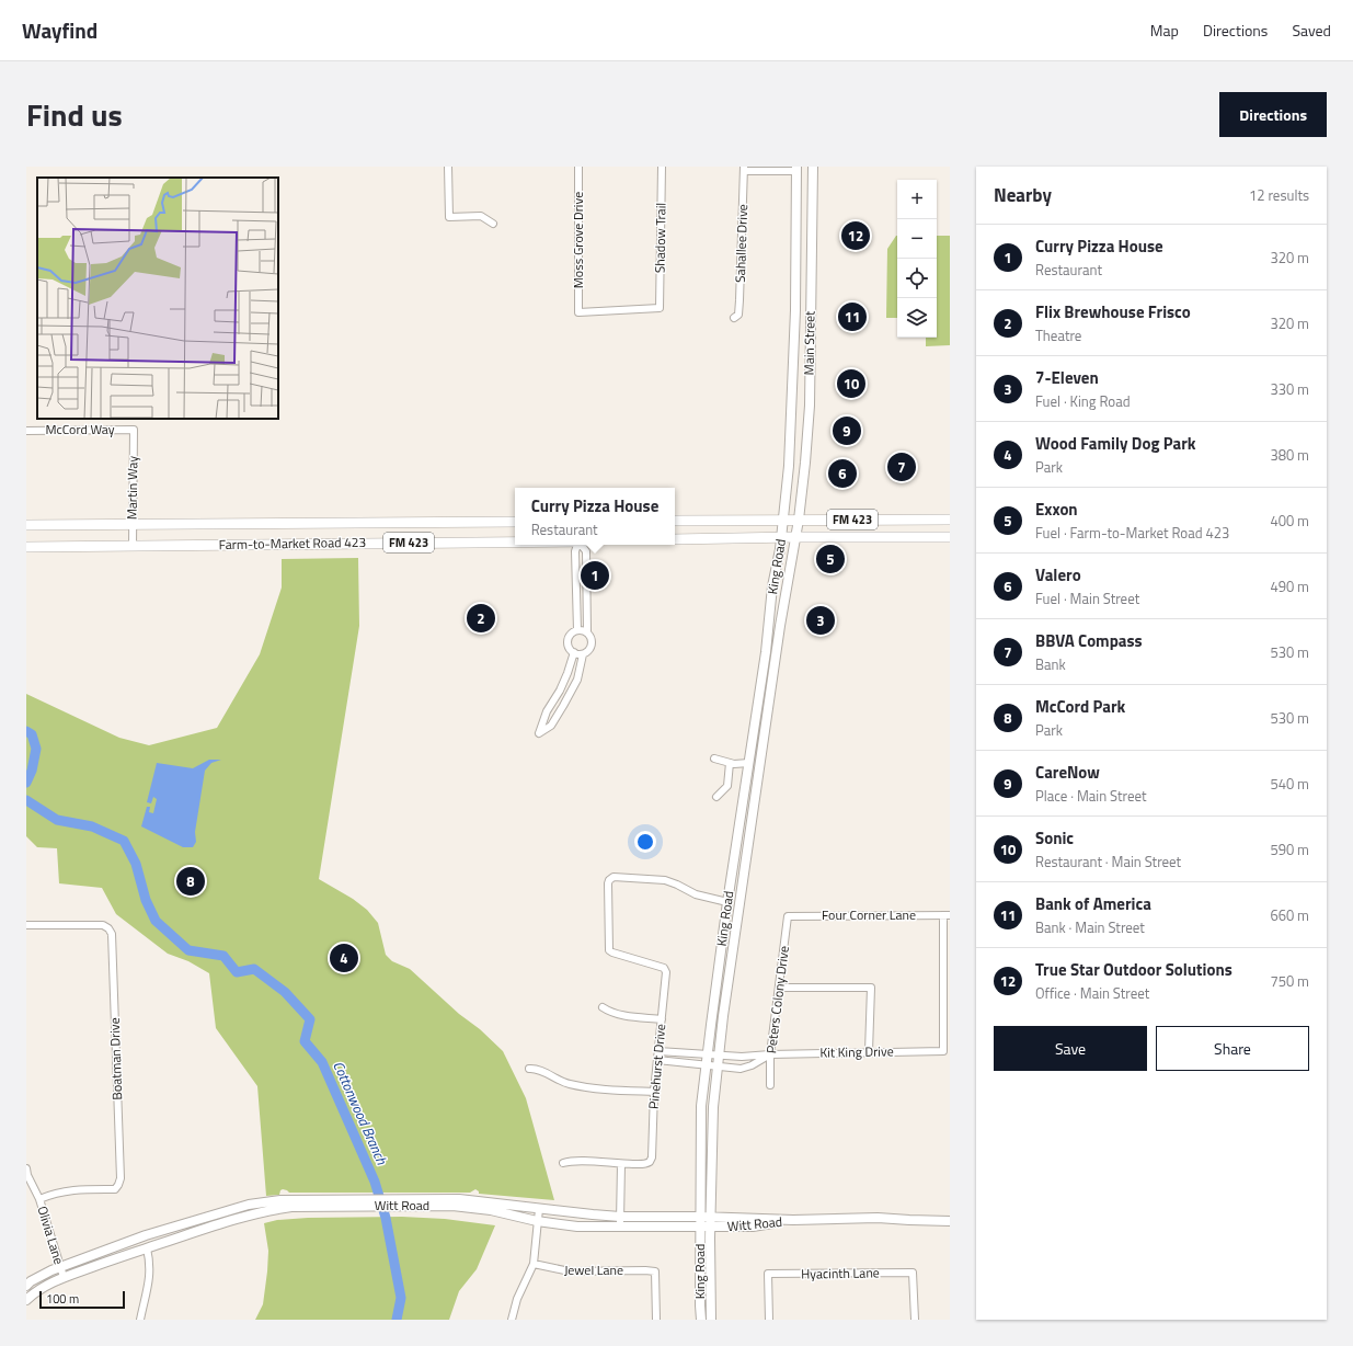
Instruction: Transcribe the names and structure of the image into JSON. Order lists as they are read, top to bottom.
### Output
{
  "streets": {
    "main road": ["FM 423", "Farm-to-Market Road 423"],
    "street": [
      "Shadow Trail",
      "Moss Grove Drive",
      "Sahallee Drive",
      "Main Street",
      "McCord Way",
      "Martin Way",
      "King Road",
      "Four Corner Lane",
      "Peters Colony Drive",
      "Kit King Drive",
      "Boatman Drive",
      "Pinehurst Drive",
      "Witt Road",
      "Olivia Lane",
      "Jewel Lane",
      "Hyacinth Lane"
    ]
  },
  "crossings": [
    ["Shadow Trail", "Moss Grove Drive"],
    ["Main Street", "FM 423"],
    ["Main Street", "King Road"],
    ["McCord Way", "Martin Way"],
    ["Martin Way", "Farm-to-Market Road 423"],
    ["FM 423", "King Road"],
    ["King Road", "Kit King Drive"],
    ["King Road", "Pinehurst Drive"],
    ["King Road", "Witt Road"],
    ["Four Corner Lane", "Peters Colony Drive"],
    ["Four Corner Lane", "Kit King Drive"],
    ["Peters Colony Drive", "Kit King Drive"],
    ["Kit King Drive", "Pinehurst Drive"],
    ["Boatman Drive", "Olivia Lane"],
    ["Witt Road", "Olivia Lane"]
  ],
  "water": ["Cottonwood Branch"],
  "scale_bar": "100 m",
  "page": {
    "header": "Wayfind",
    "nav": ["Map", "Directions", "Saved"],
    "title": "Find us",
    "buttons": [
      "Directions",
      ["Save", "Share"]
    ],
    "heading": ["Nearby", "12 results"],
    "map_buttons": ["+", "−"],
    "pins": [
      "12",
      "11",
      "10",
      "9",
      "7",
      "6",
      "5",
      "1",
      "2",
      "3",
      "8",
      "4"
    ],
    "list": [
      {
        "mark": "1",
        "name": "Curry Pizza House",
        "note": "Restaurant",
        "value": "320 m"
      },
      {
        "mark": "2",
        "name": "Flix Brewhouse Frisco",
        "note": "Theatre",
        "value": "320 m"
      },
      {
        "mark": "3",
        "name": "7-Eleven",
        "note": "Fuel · King Road",
        "value": "330 m"
      },
      {
        "mark": "4",
        "name": "Wood Family Dog Park",
        "note": "Park",
        "value": "380 m"
      },
      {
        "mark": "5",
        "name": "Exxon",
        "note": "Fuel · Farm-to-Market Road 423",
        "value": "400 m"
      },
      {
        "mark": "6",
        "name": "Valero",
        "note": "Fuel · Main Street",
        "value": "490 m"
      },
      {
        "mark": "7",
        "name": "BBVA Compass",
        "note": "Bank",
        "value": "530 m"
      },
      {
        "mark": "8",
        "name": "McCord Park",
        "note": "Park",
        "value": "530 m"
      },
      {
        "mark": "9",
        "name": "CareNow",
        "note": "Place · Main Street",
        "value": "540 m"
      },
      {
        "mark": "10",
        "name": "Sonic",
        "note": "Restaurant · Main Street",
        "value": "590 m"
      },
      {
        "mark": "11",
        "name": "Bank of America",
        "note": "Bank · Main Street",
        "value": "660 m"
      },
      {
        "mark": "12",
        "name": "True Star Outdoor Solutions",
        "note": "Office · Main Street",
        "value": "750 m"
      }
    ],
    "popup": ["Curry Pizza House", "Restaurant"],
    "scale": "100 m"
  }
}
